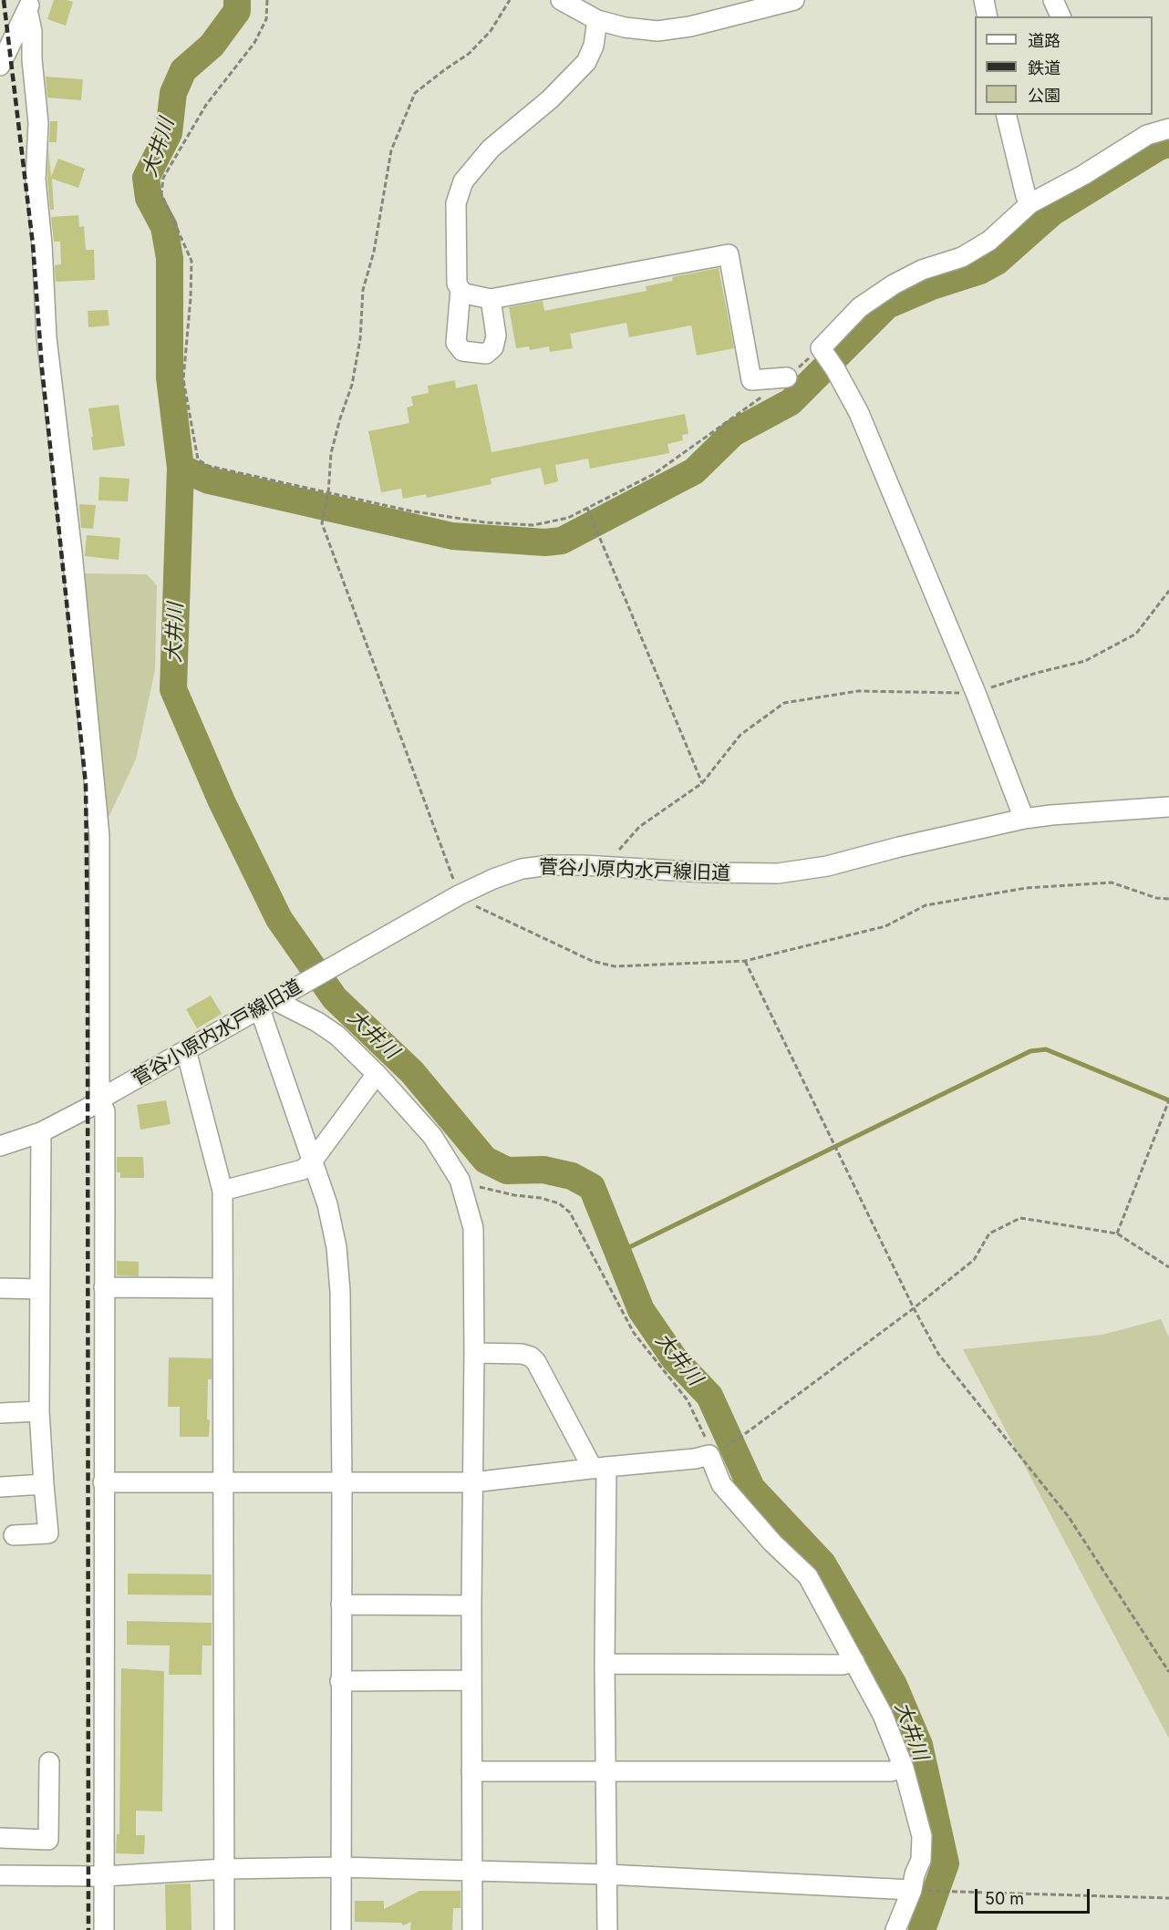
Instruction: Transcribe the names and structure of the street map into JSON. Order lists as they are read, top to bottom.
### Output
{
  "streets": {
    "street": ["菅谷小原内水戸線旧道"]
  },
  "water": ["大井川"],
  "legend": ["道路", "鉄道", "公園"],
  "scale_bar": "50 m"
}
